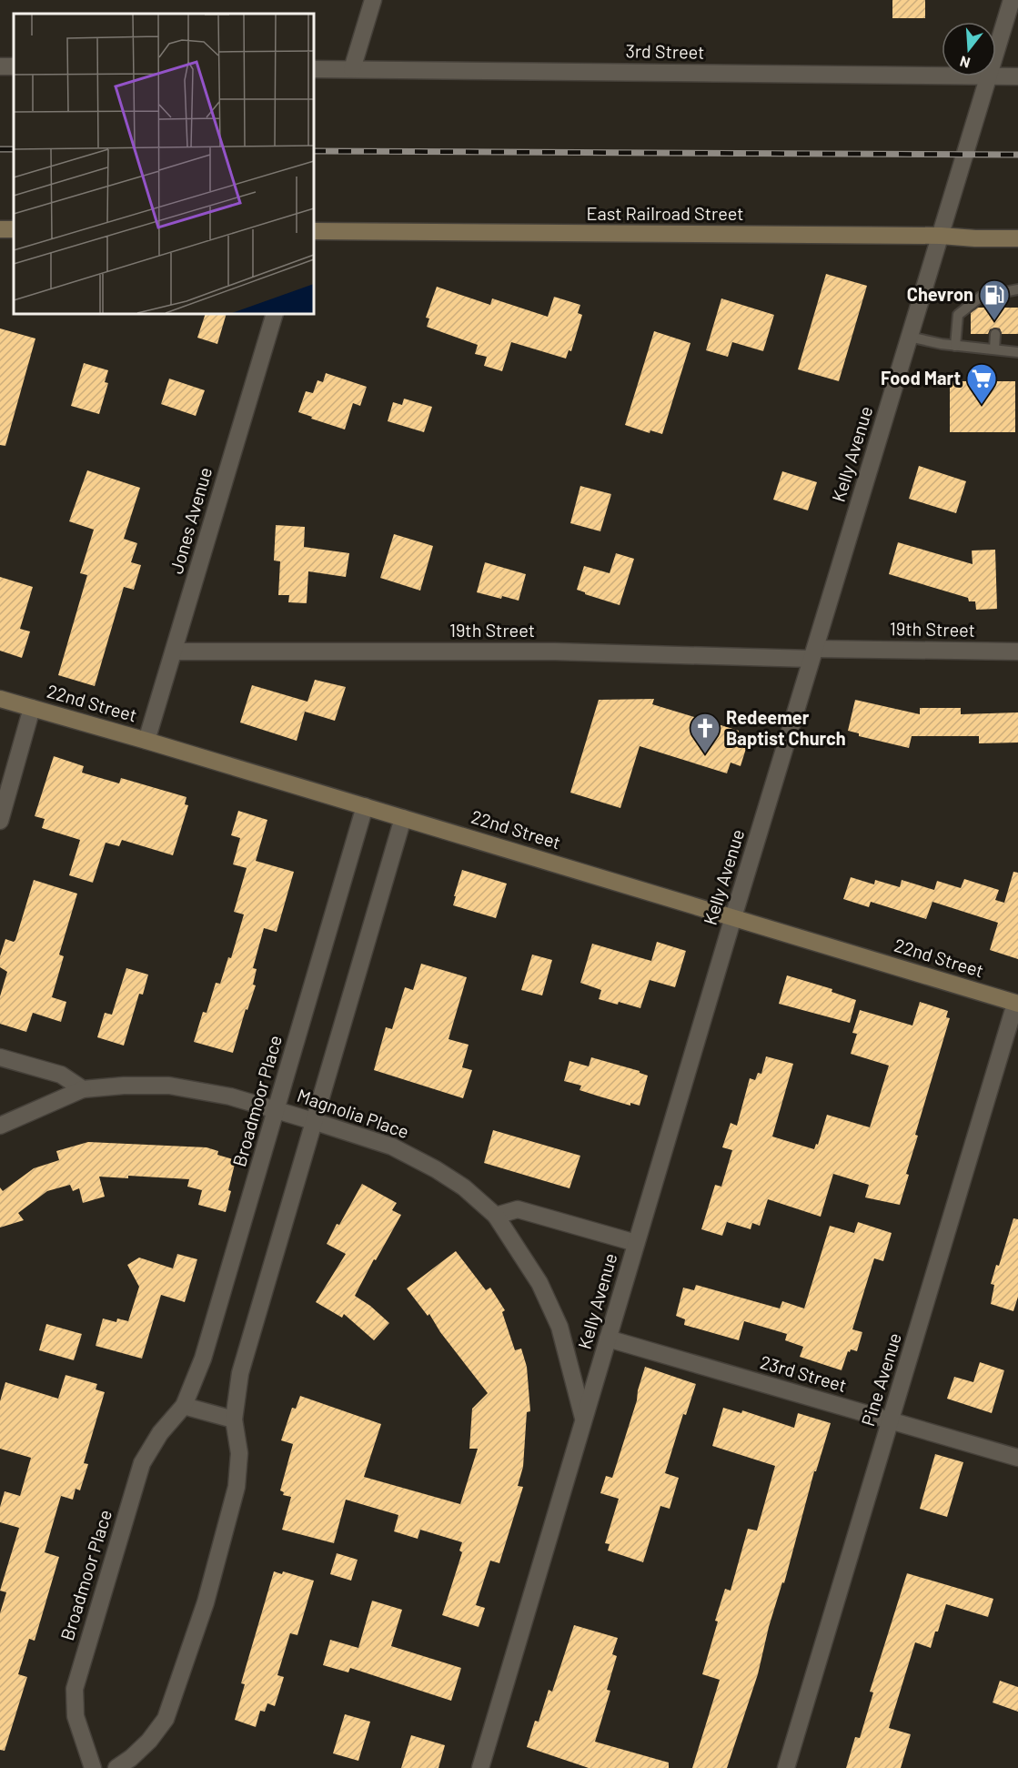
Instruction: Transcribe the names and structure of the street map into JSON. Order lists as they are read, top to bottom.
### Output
{
  "streets": {
    "street": [
      "3rd Street",
      "East Railroad Street",
      "Kelly Avenue",
      "Jones Avenue",
      "19th Street",
      "22nd Street",
      "Broadmoor Place",
      "Magnolia Place",
      "23rd Street",
      "Pine Avenue"
    ]
  },
  "crossings": [
    ["East Railroad Street", "Kelly Avenue"],
    ["Kelly Avenue", "19th Street"],
    ["Kelly Avenue", "22nd Street"],
    ["Kelly Avenue", "Magnolia Place"],
    ["Kelly Avenue", "23rd Street"],
    ["Jones Avenue", "19th Street"],
    ["Jones Avenue", "22nd Street"],
    ["22nd Street", "Broadmoor Place"],
    ["22nd Street", "Pine Avenue"],
    ["Broadmoor Place", "Magnolia Place"],
    ["23rd Street", "Pine Avenue"]
  ],
  "places": {
    "fuel station": ["Chevron"],
    "supermarket": ["Food Mart"],
    "church": ["Redeemer Baptist Church"]
  },
  "north": "bottom"
}
